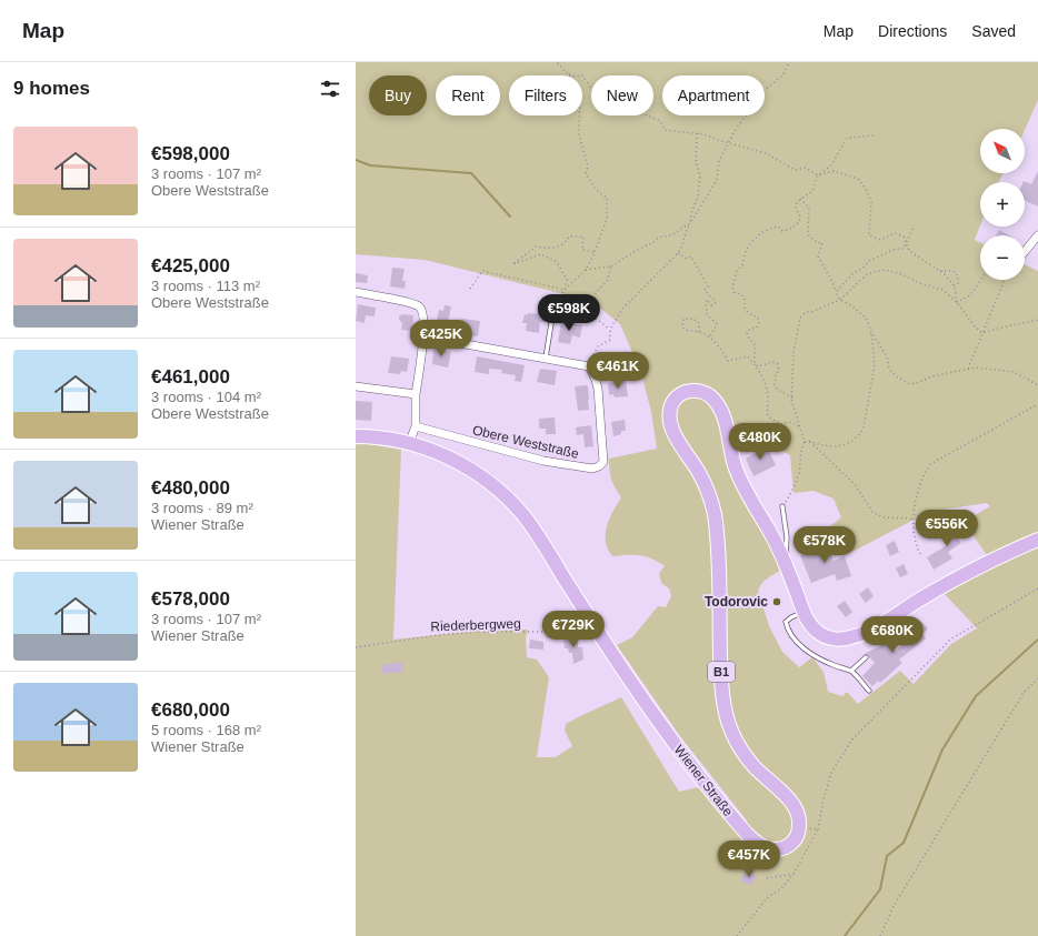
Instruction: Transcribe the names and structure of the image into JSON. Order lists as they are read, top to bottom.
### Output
{
  "streets": {
    "main road": ["B1", "Wiener Straße"],
    "street": ["Obere Weststraße"],
    "path": ["Riederbergweg"]
  },
  "crossings": [
    ["Riederbergweg", "Wiener Straße"],
    ["B1", "Wiener Straße"]
  ],
  "places": ["Todorovic"],
  "north": "top left",
  "page": {
    "header": "Map",
    "nav": ["Map", "Directions", "Saved"],
    "heading": "9 homes",
    "chip": [
      "Buy",
      "Rent",
      "Filters",
      "New",
      "Apartment"
    ],
    "list": [
      {
        "name": "€598,000",
        "note": "3 rooms · 107 m² · Obere Weststraße"
      },
      {
        "name": "€425,000",
        "note": "3 rooms · 113 m² · Obere Weststraße"
      },
      {
        "name": "€461,000",
        "note": "3 rooms · 104 m² · Obere Weststraße"
      },
      {
        "name": "€480,000",
        "note": "3 rooms · 89 m² · Wiener Straße"
      },
      {
        "name": "€578,000",
        "note": "3 rooms · 107 m² · Wiener Straße"
      },
      {
        "name": "€680,000",
        "note": "5 rooms · 168 m² · Wiener Straße"
      }
    ],
    "map_buttons": ["+", "−"],
    "price": [
      "€598K",
      "€425K",
      "€461K",
      "€480K",
      "€556K",
      "€578K",
      "€729K",
      "€680K",
      "€457K"
    ]
  }
}
